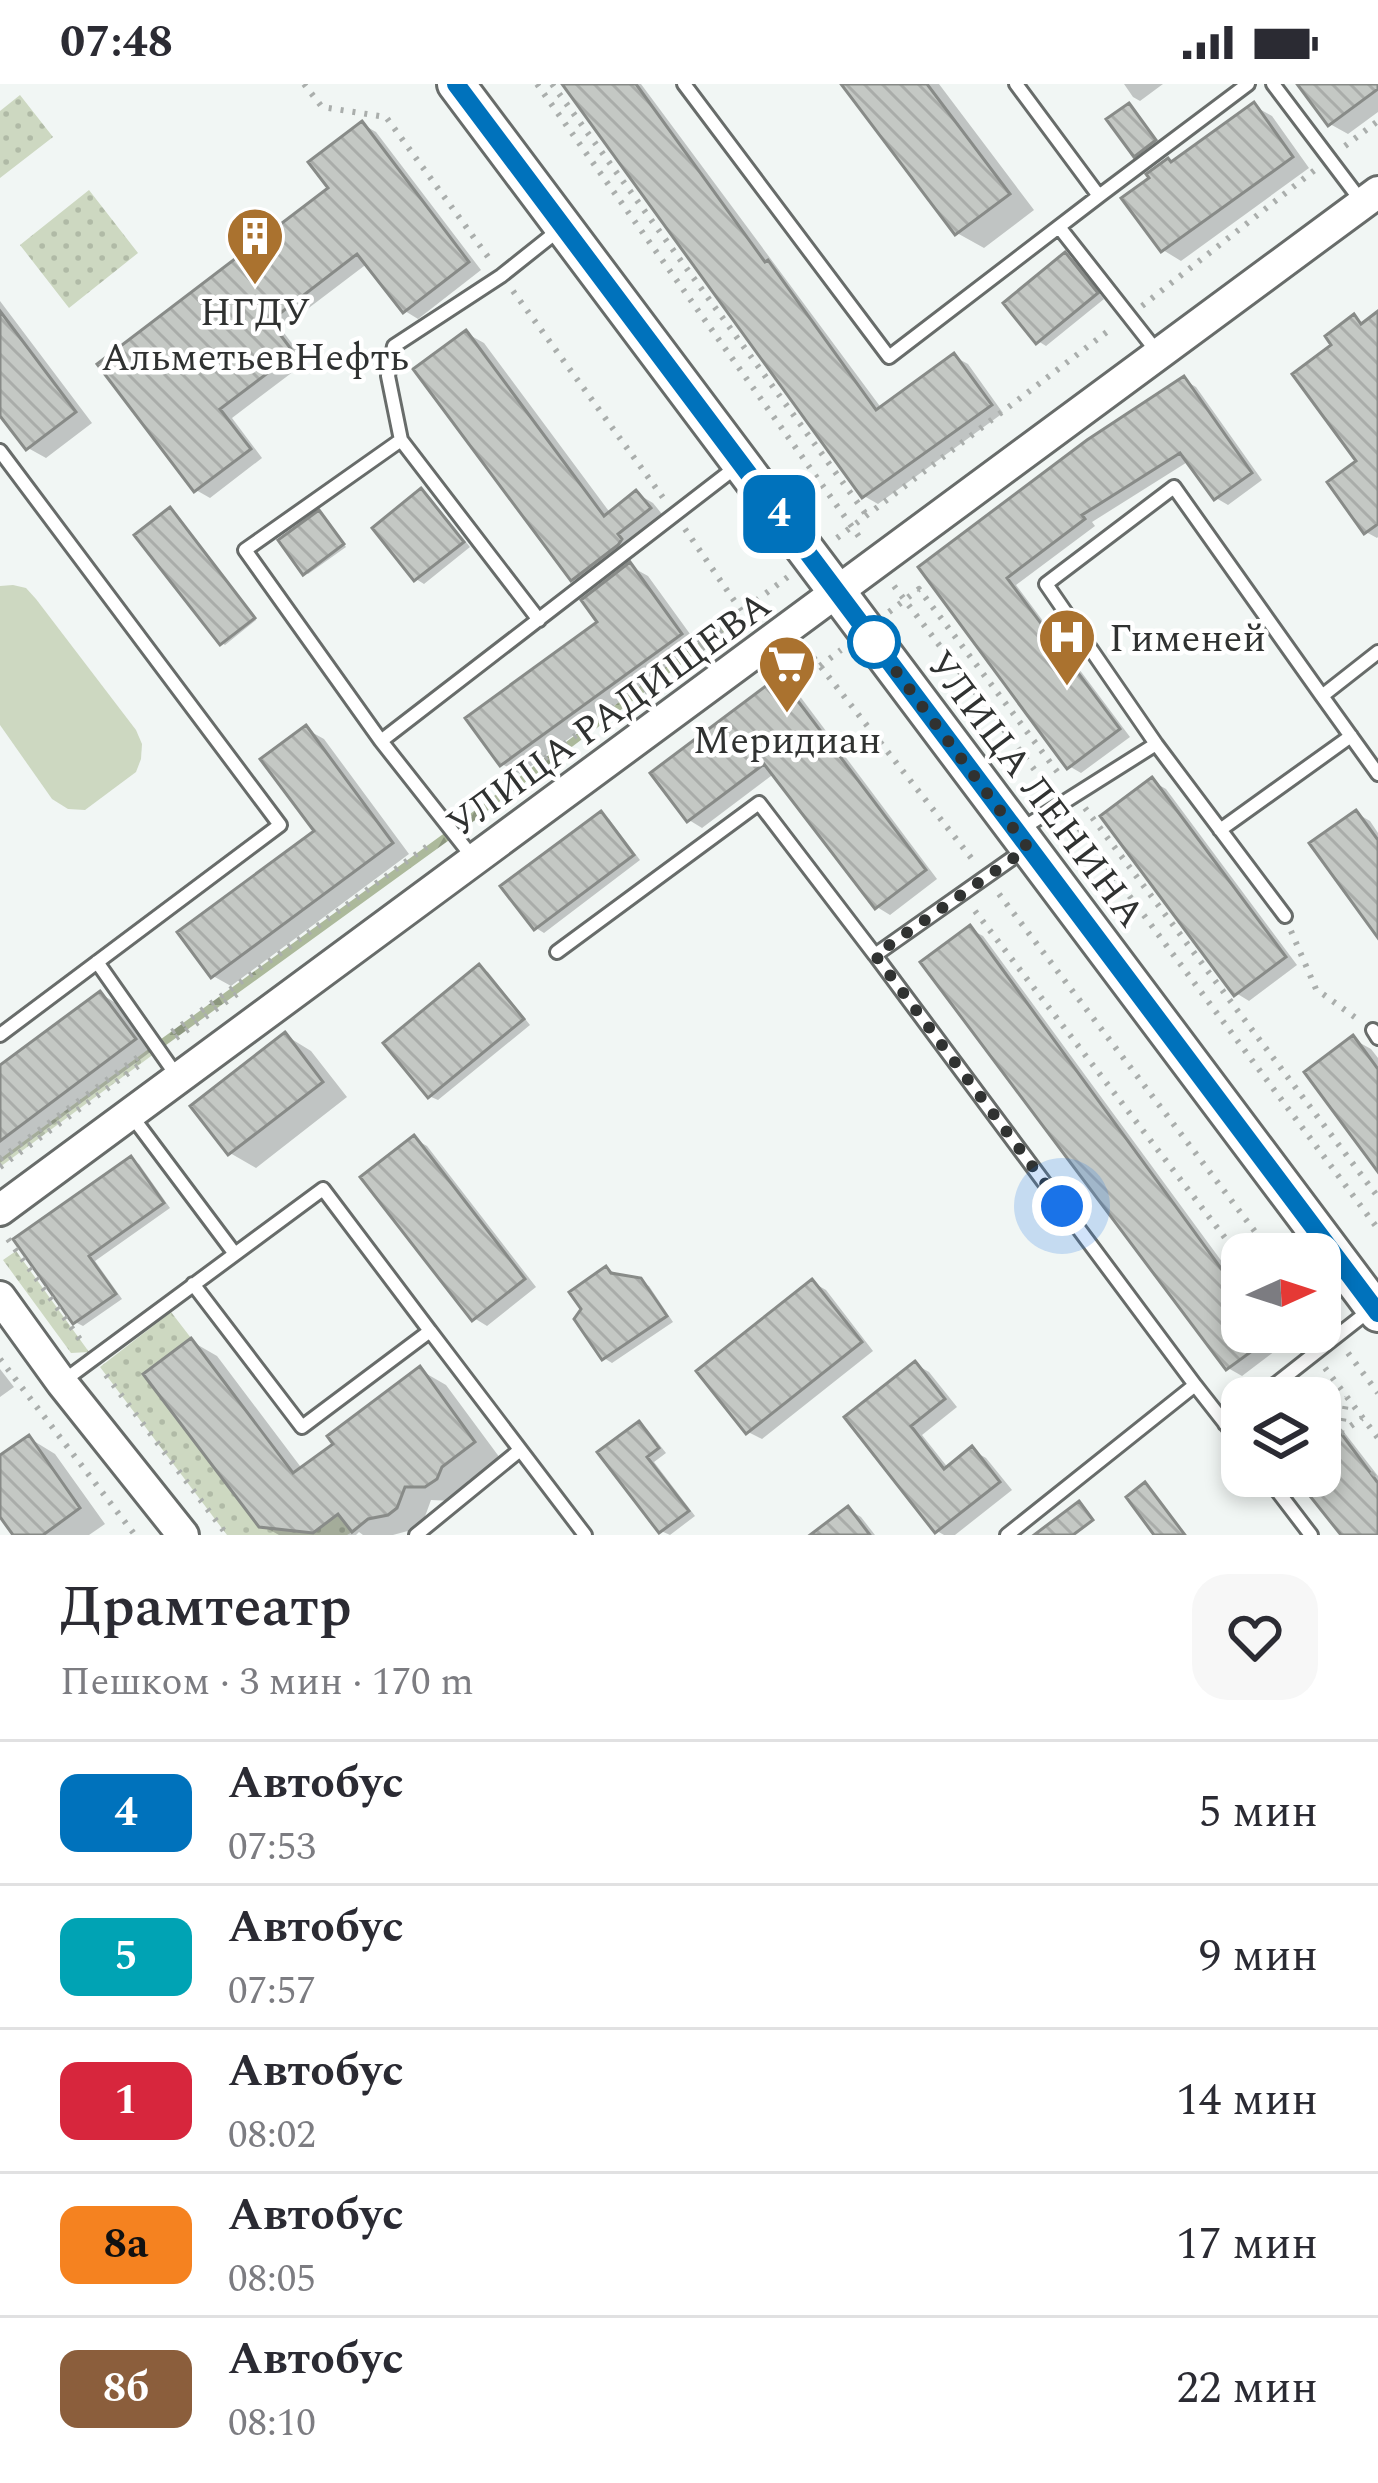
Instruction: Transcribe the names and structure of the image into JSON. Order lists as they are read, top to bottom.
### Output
{
  "streets": {
    "main road": ["УЛИЦА ЛЕНИНА"],
    "street": ["УЛИЦА РАДИЩЕВА"]
  },
  "crossings": [
    ["УЛИЦА РАДИЩЕВА", "УЛИЦА ЛЕНИНА"]
  ],
  "places": {
    "building": ["НГДУ АльметьевНефть"],
    "hospital": ["Гименей"],
    "supermarket": ["Меридиан"]
  },
  "lines": ["bus line 4"],
  "north": "right",
  "page": {
    "status": "07:48",
    "on_map": "4",
    "heading": ["Драмтеатр", "Пешком · 3 мин · 170 m"],
    "list": [
      {
        "mark": "4",
        "name": "Автобус",
        "note": "07:53",
        "value": "5 мин"
      },
      {
        "mark": "5",
        "name": "Автобус",
        "note": "07:57",
        "value": "9 мин"
      },
      {
        "mark": "1",
        "name": "Автобус",
        "note": "08:02",
        "value": "14 мин"
      },
      {
        "mark": "8а",
        "name": "Автобус",
        "note": "08:05",
        "value": "17 мин"
      },
      {
        "mark": "8б",
        "name": "Автобус",
        "note": "08:10",
        "value": "22 мин"
      }
    ]
  }
}
